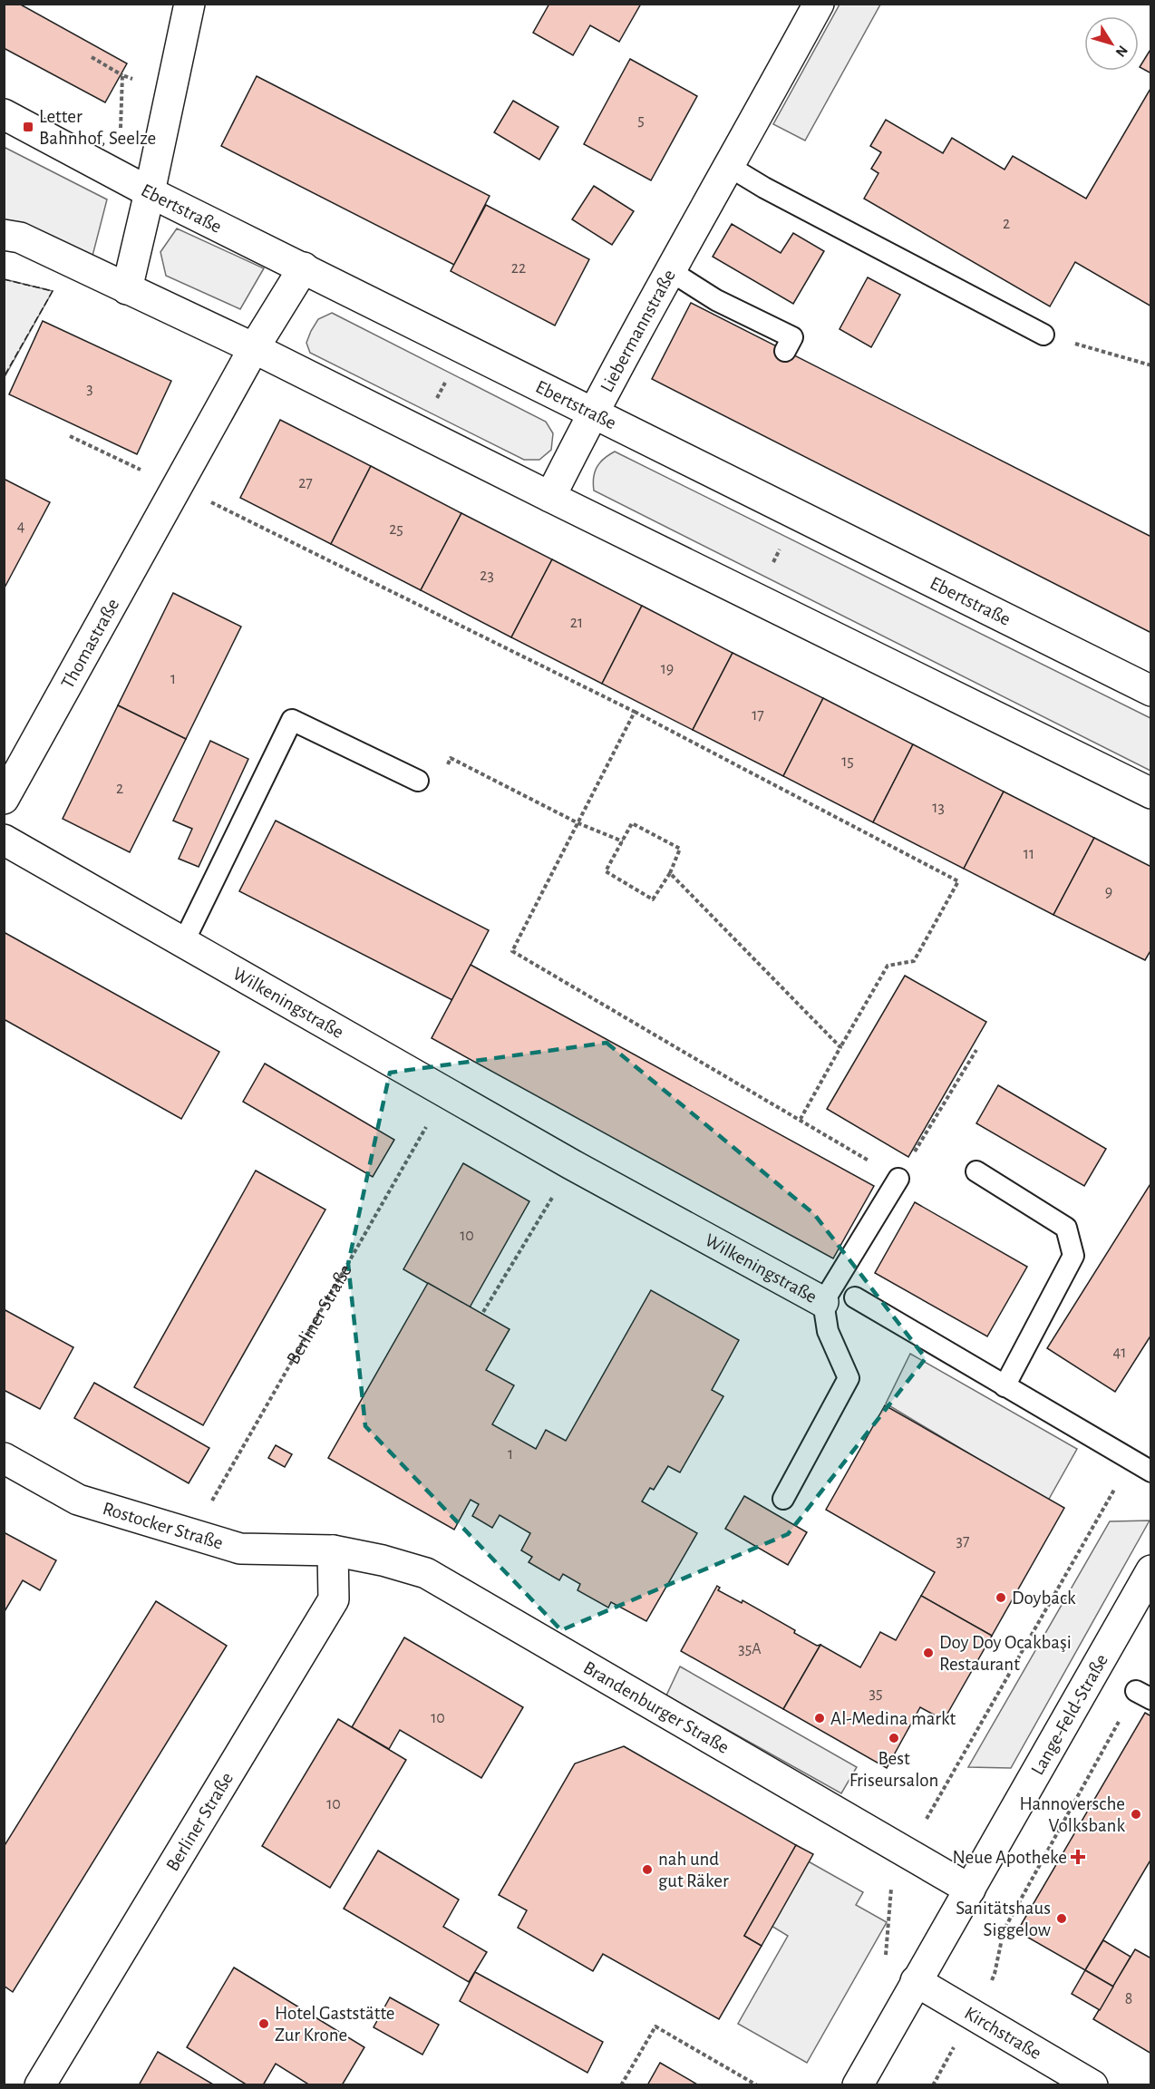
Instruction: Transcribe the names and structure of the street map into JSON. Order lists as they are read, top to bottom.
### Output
{
  "streets": {
    "street": [
      "Ebertstraße",
      "Liebermannstraße",
      "Thomastraße",
      "Wilkeningstraße",
      "Berliner Straße",
      "Rostocker Straße",
      "Brandenburger Straße",
      "Lange-Feld-Straße",
      "Kirchstraße"
    ]
  },
  "crossings": [
    ["Ebertstraße", "Liebermannstraße"],
    ["Ebertstraße", "Thomastraße"],
    ["Wilkeningstraße", "Berliner Straße"],
    ["Berliner Straße", "Rostocker Straße"],
    ["Berliner Straße", "Brandenburger Straße"],
    ["Rostocker Straße", "Brandenburger Straße"],
    ["Brandenburger Straße", "Lange-Feld-Straße"],
    ["Lange-Feld-Straße", "Kirchstraße"]
  ],
  "places": {
    "transit": ["Letter Bahnhof, Seelze"],
    "other": [
      "Doyback",
      "Doy Doy Ocakbaşi Restaurant",
      "Al-Medina markt",
      "Best Friseursalon",
      "Hannoversche Volksbank",
      "nah und gut Räker",
      "Sanitätshaus Siggelow",
      "Hotel Gaststätte Zur Krone"
    ],
    "health": ["Neue Apotheke"]
  },
  "house_numbers": [
    "5",
    "2",
    "22",
    "3",
    "27",
    "4",
    "25",
    "23",
    "21",
    "19",
    "1",
    "17",
    "15",
    "2",
    "13",
    "11",
    "9",
    "10",
    "41",
    "1",
    "37",
    "35A",
    "35",
    "10",
    "10",
    "8"
  ],
  "north": "bottom right"
}
